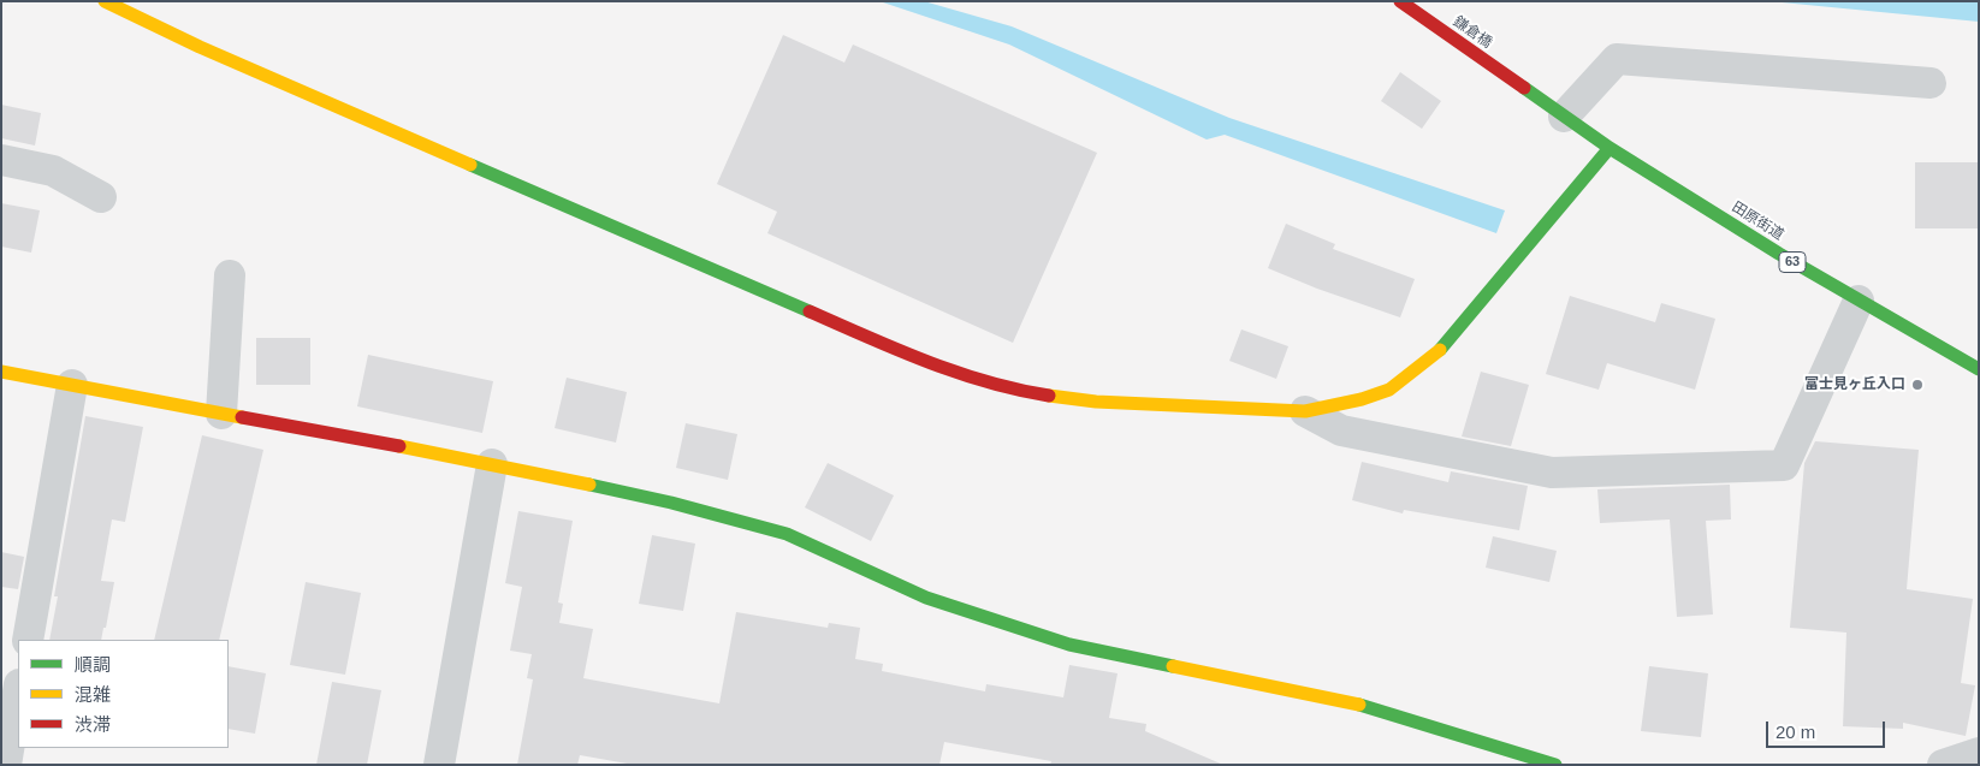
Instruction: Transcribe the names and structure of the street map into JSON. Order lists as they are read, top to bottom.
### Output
{
  "streets": {
    "street": ["鎌倉橋", "田原街道", "63"]
  },
  "crossings": [
    ["鎌倉橋", "田原街道"]
  ],
  "places": ["富士見ヶ丘入口"],
  "legend": ["順調", "混雑", "渋滞"],
  "scale_bar": "20 m"
}
